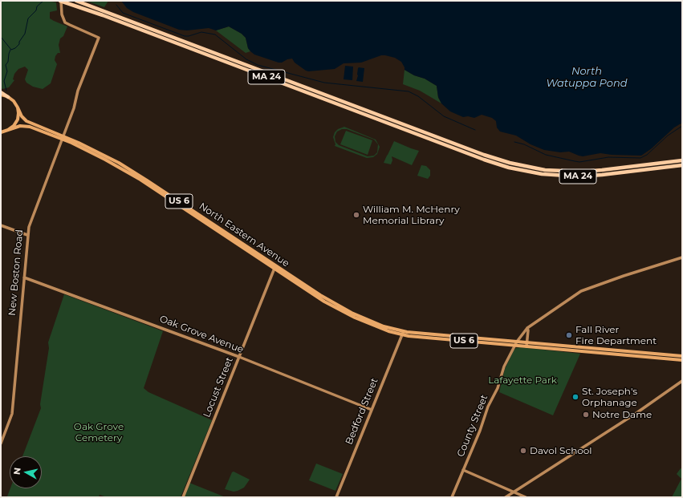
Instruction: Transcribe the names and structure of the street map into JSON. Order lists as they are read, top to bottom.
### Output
{
  "streets": {
    "highway": ["MA 24"],
    "main road": ["US 6", "North Eastern Avenue"],
    "street": [
      "New Boston Road",
      "Oak Grove Avenue",
      "Locust Street",
      "Bedford Street",
      "County Street"
    ]
  },
  "crossings": [
    ["MA 24", "New Boston Road"],
    ["US 6", "North Eastern Avenue"],
    ["US 6", "New Boston Road"],
    ["US 6", "Bedford Street"],
    ["US 6", "County Street"],
    ["North Eastern Avenue", "New Boston Road"],
    ["North Eastern Avenue", "Locust Street"],
    ["North Eastern Avenue", "Bedford Street"],
    ["New Boston Road", "Oak Grove Avenue"],
    ["Oak Grove Avenue", "Locust Street"],
    ["Oak Grove Avenue", "Bedford Street"]
  ],
  "water": ["North Watuppa Pond"],
  "parks": ["Lafayette Park", "Oak Grove Cemetery"],
  "places": [
    "William M. McHenry Memorial Library",
    "Fall River Fire Department",
    "St. Joseph's Orphanage",
    "Notre Dame",
    "Davol School"
  ],
  "north": "left"
}
